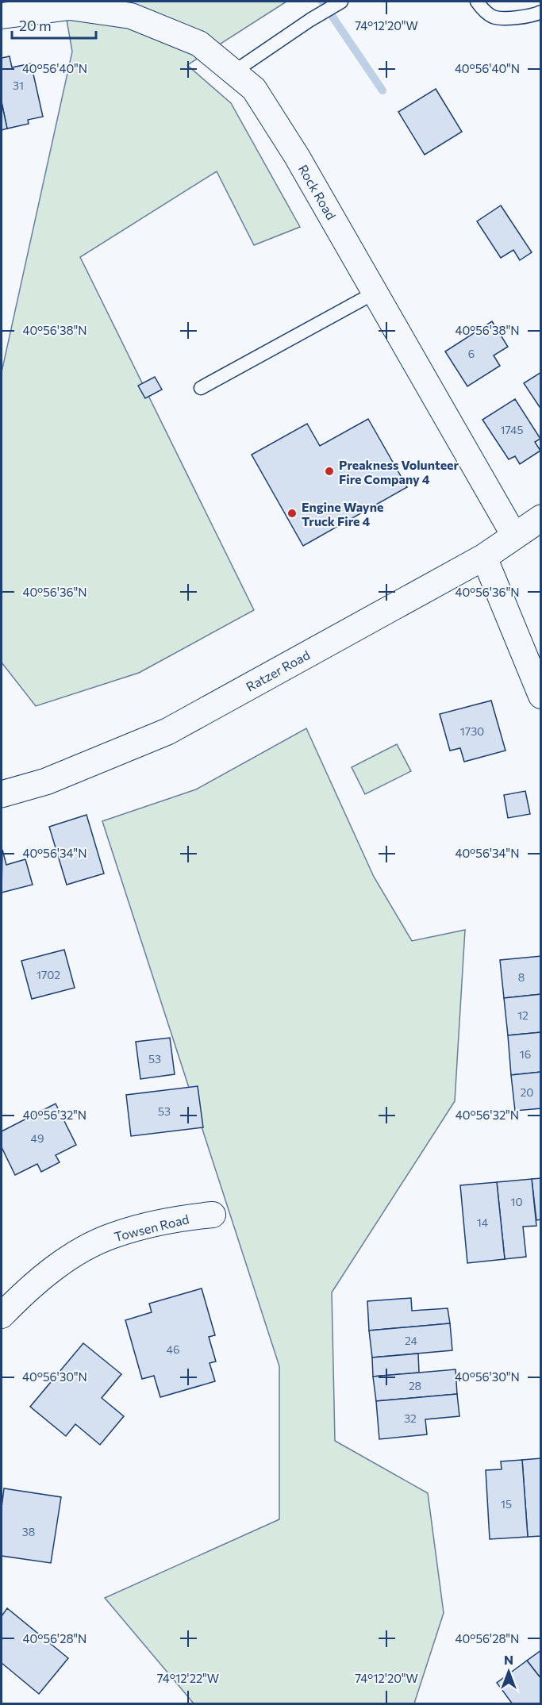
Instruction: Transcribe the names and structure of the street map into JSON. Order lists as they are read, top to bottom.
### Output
{
  "streets": {
    "main road": ["Ratzer Road"],
    "street": ["Rock Road", "Towsen Road"]
  },
  "crossings": [
    ["Rock Road", "Ratzer Road"]
  ],
  "places": ["Preakness Volunteer Fire Company 4", "Engine Wayne Truck Fire 4"],
  "house_numbers": [
    "31",
    "6",
    "1745",
    "1730",
    "1702",
    "8",
    "12",
    "16",
    "53",
    "20",
    "53",
    "49",
    "10",
    "14",
    "24",
    "46",
    "28",
    "32",
    "15",
    "38"
  ],
  "scale_bar": "20 m",
  "north": "top",
  "coordinates": [
    "74°12'20\"W",
    "40°56'40\"N",
    "40°56'38\"N",
    "40°56'36\"N",
    "40°56'34\"N",
    "40°56'32\"N",
    "40°56'30\"N",
    "40°56'28\"N",
    "74°12'22\"W"
  ]
}
